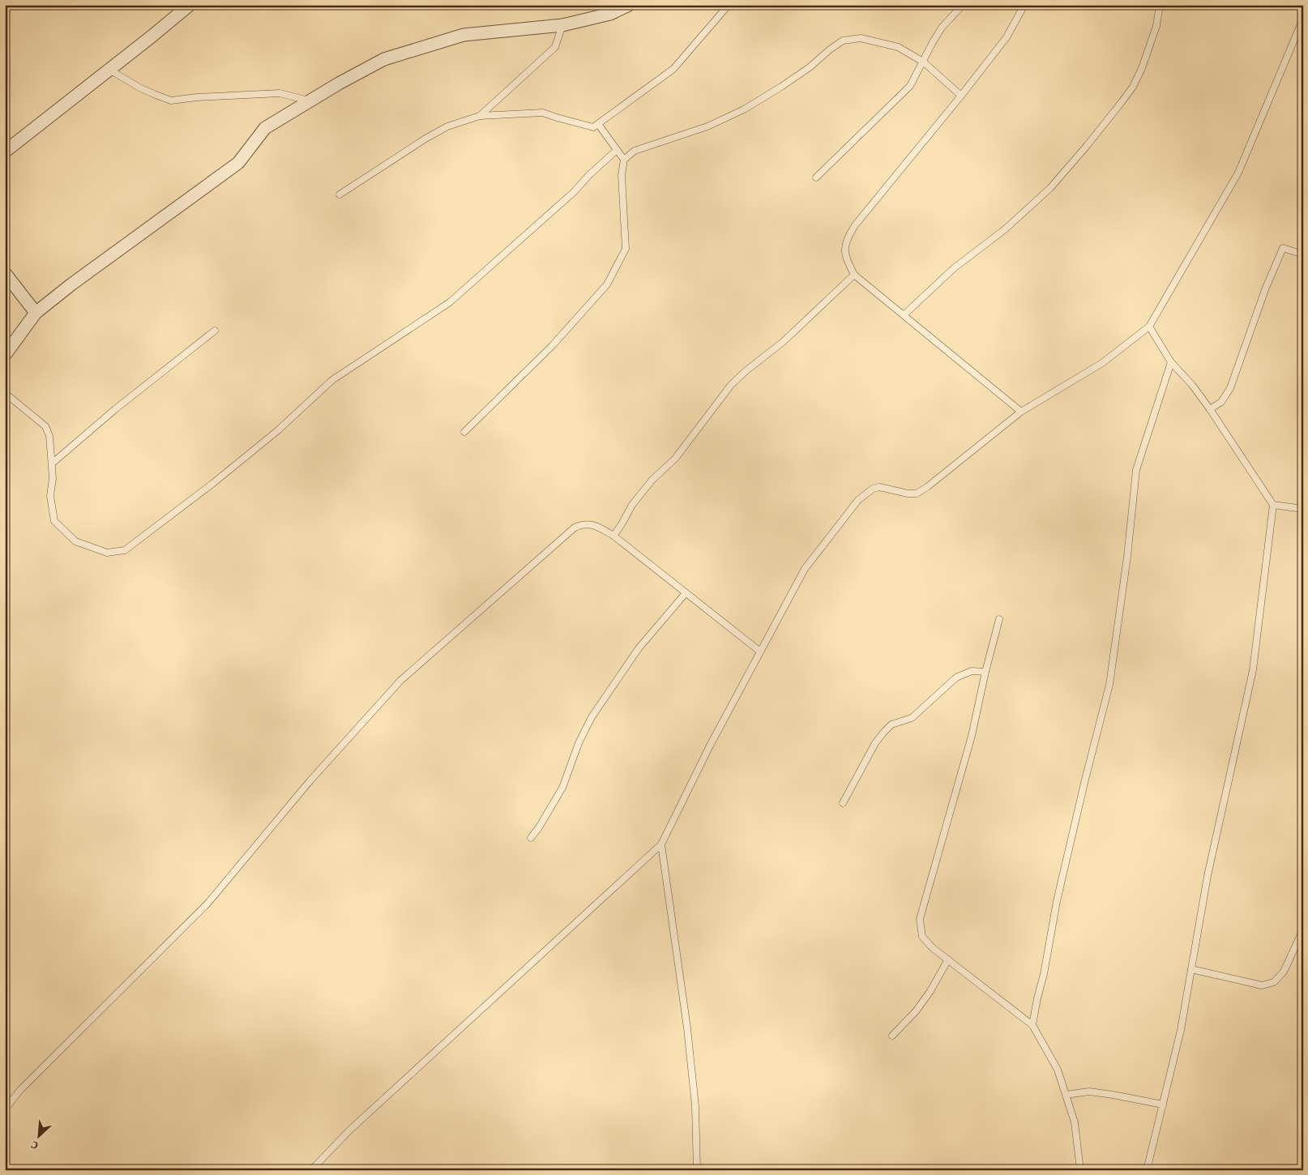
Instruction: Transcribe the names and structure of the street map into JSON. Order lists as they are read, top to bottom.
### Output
{
  "north": "bottom left"
}
